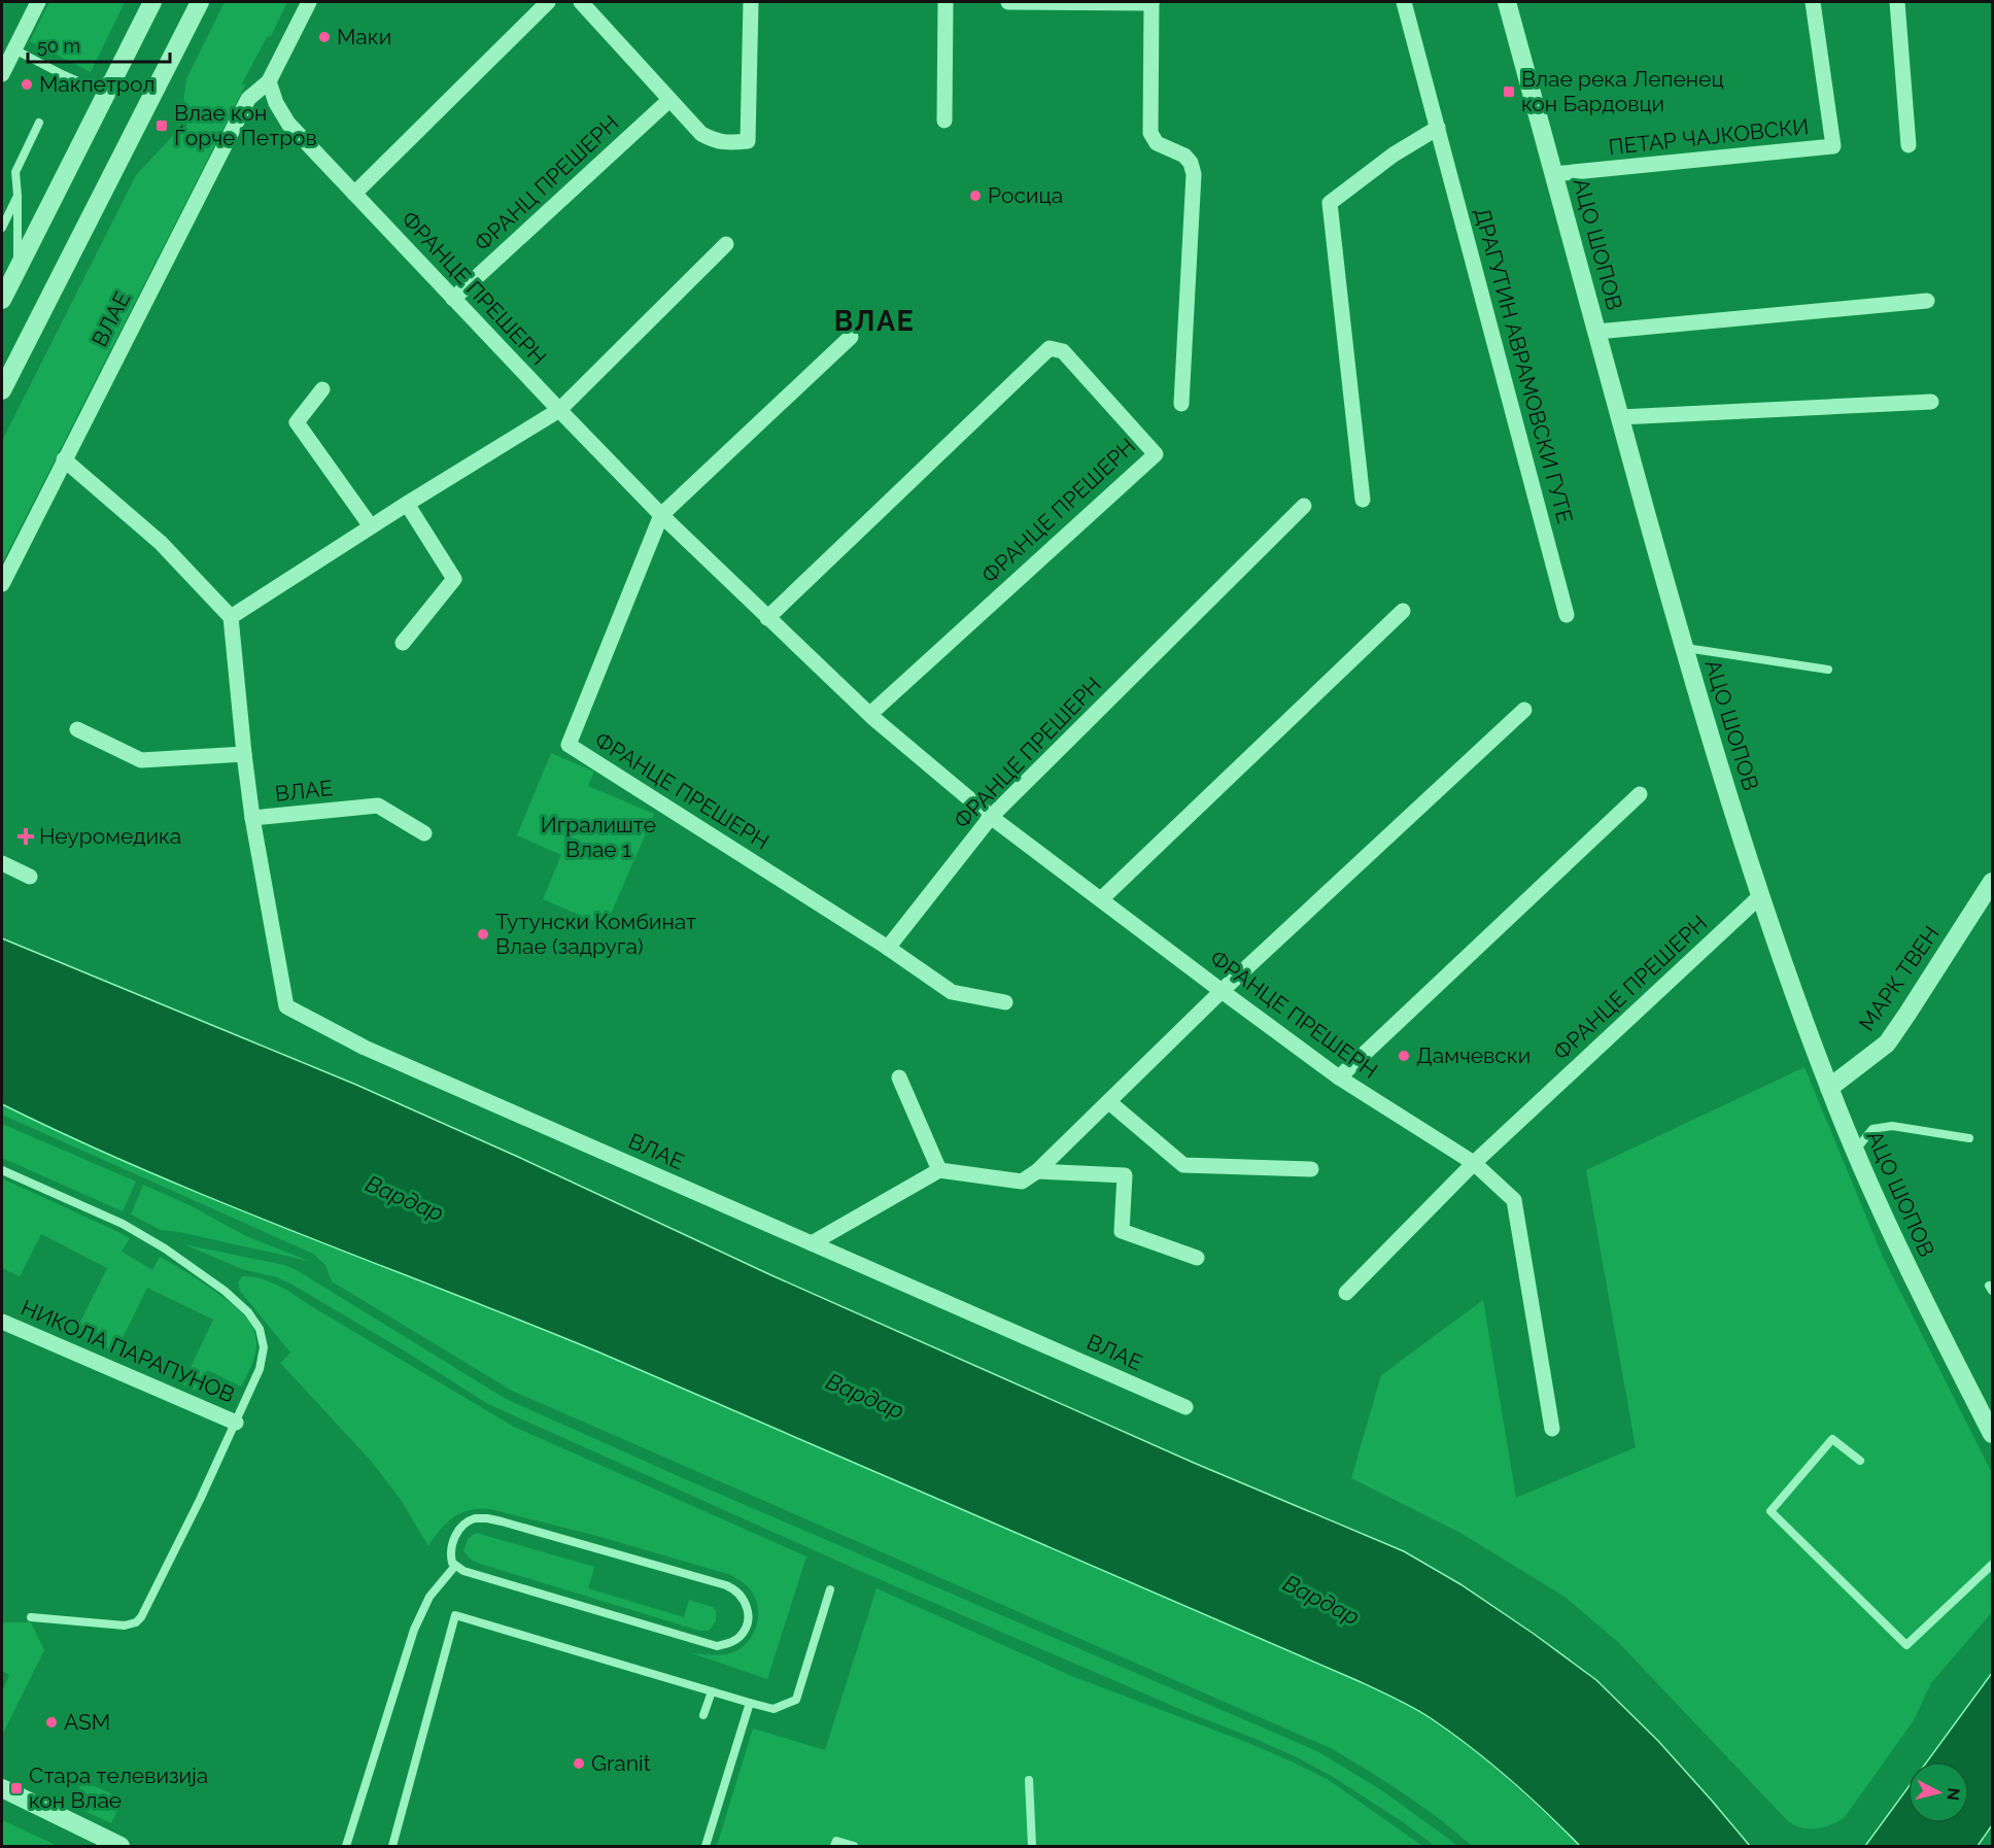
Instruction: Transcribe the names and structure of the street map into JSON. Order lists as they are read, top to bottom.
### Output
{
  "streets": {
    "street": [
      "ПЕТАР ЧАЈКОВСКИ",
      "ФРАНЦ ПРЕШЕРН",
      "АЦО ШОПОВ",
      "ФРАНЦE ПРЕШЕРН",
      "ВЛАЕ",
      "ДРАГУТИН АВРАМОВСКИ ГУТЕ",
      "ФРАНЦЕ ПРЕШЕРН",
      "МАРК ТВЕН",
      "НИКОЛА ПАРАПУНОВ"
    ]
  },
  "crossings": [
    ["ПЕТАР ЧАЈКОВСКИ", "АЦО ШОПОВ"],
    ["ФРАНЦ ПРЕШЕРН", "ФРАНЦE ПРЕШЕРН"],
    ["АЦО ШОПОВ", "ФРАНЦЕ ПРЕШЕРН"],
    ["АЦО ШОПОВ", "МАРК ТВЕН"],
    ["ФРАНЦE ПРЕШЕРН", "ВЛАЕ"],
    ["ФРАНЦE ПРЕШЕРН", "ФРАНЦЕ ПРЕШЕРН"]
  ],
  "districts": ["ВЛАЕ"],
  "water": ["Вардар"],
  "parks": ["Игралиште Влае 1"],
  "places": {
    "other": [
      "Маки",
      "Макпетрол",
      "Росица",
      "Тутунски Комбинат Влае (задруга)",
      "Дамчевски",
      "ASM",
      "Granit"
    ],
    "transit": ["Влае река Лепенец кон Бардовци", "Влае кон Ѓорче Петров", "Стара телевизија кон Влае"],
    "health": ["Неуромедика"]
  },
  "scale_bar": "50 m",
  "north": "right"
}
